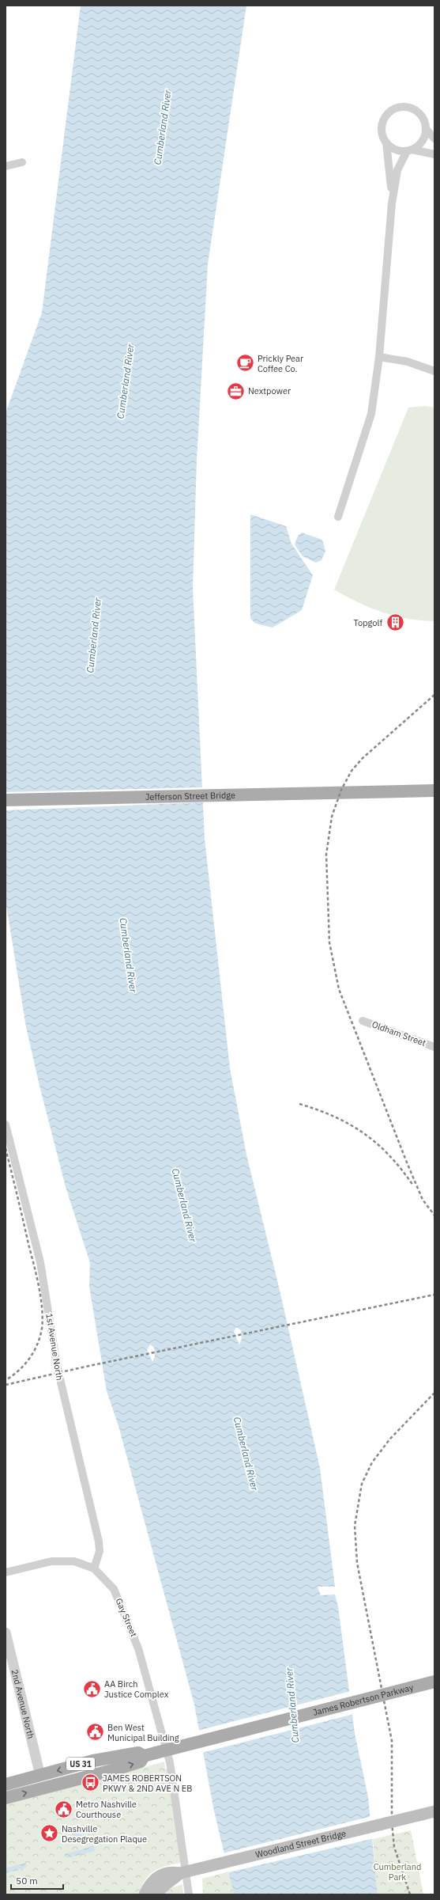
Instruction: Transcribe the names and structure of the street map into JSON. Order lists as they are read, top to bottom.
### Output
{
  "streets": {
    "main road": [
      "Jefferson Street Bridge",
      "James Robertson Parkway",
      "US 31",
      "Woodland Street Bridge"
    ],
    "street": [
      "Oldham Street",
      "1st Avenue North",
      "Gay Street",
      "2nd Avenue North"
    ]
  },
  "crossings": [
    ["1st Avenue North", "Gay Street"],
    ["James Robertson Parkway", "2nd Avenue North"]
  ],
  "water": ["Cumberland River"],
  "parks": ["Cumberland Park"],
  "places": {
    "cafe": ["Prickly Pear Coffee Co."],
    "office": ["Nextpower"],
    "building": ["Topgolf"],
    "public building": ["AA Birch Justice Complex", "Ben West Municipal Building", "Metro Nashville Courthouse"],
    "bus stop": ["JAMES ROBERTSON PKWY & 2ND AVE N EB"],
    "place": ["Nashville Desegregation Plaque"]
  },
  "scale_bar": "50 m"
}
